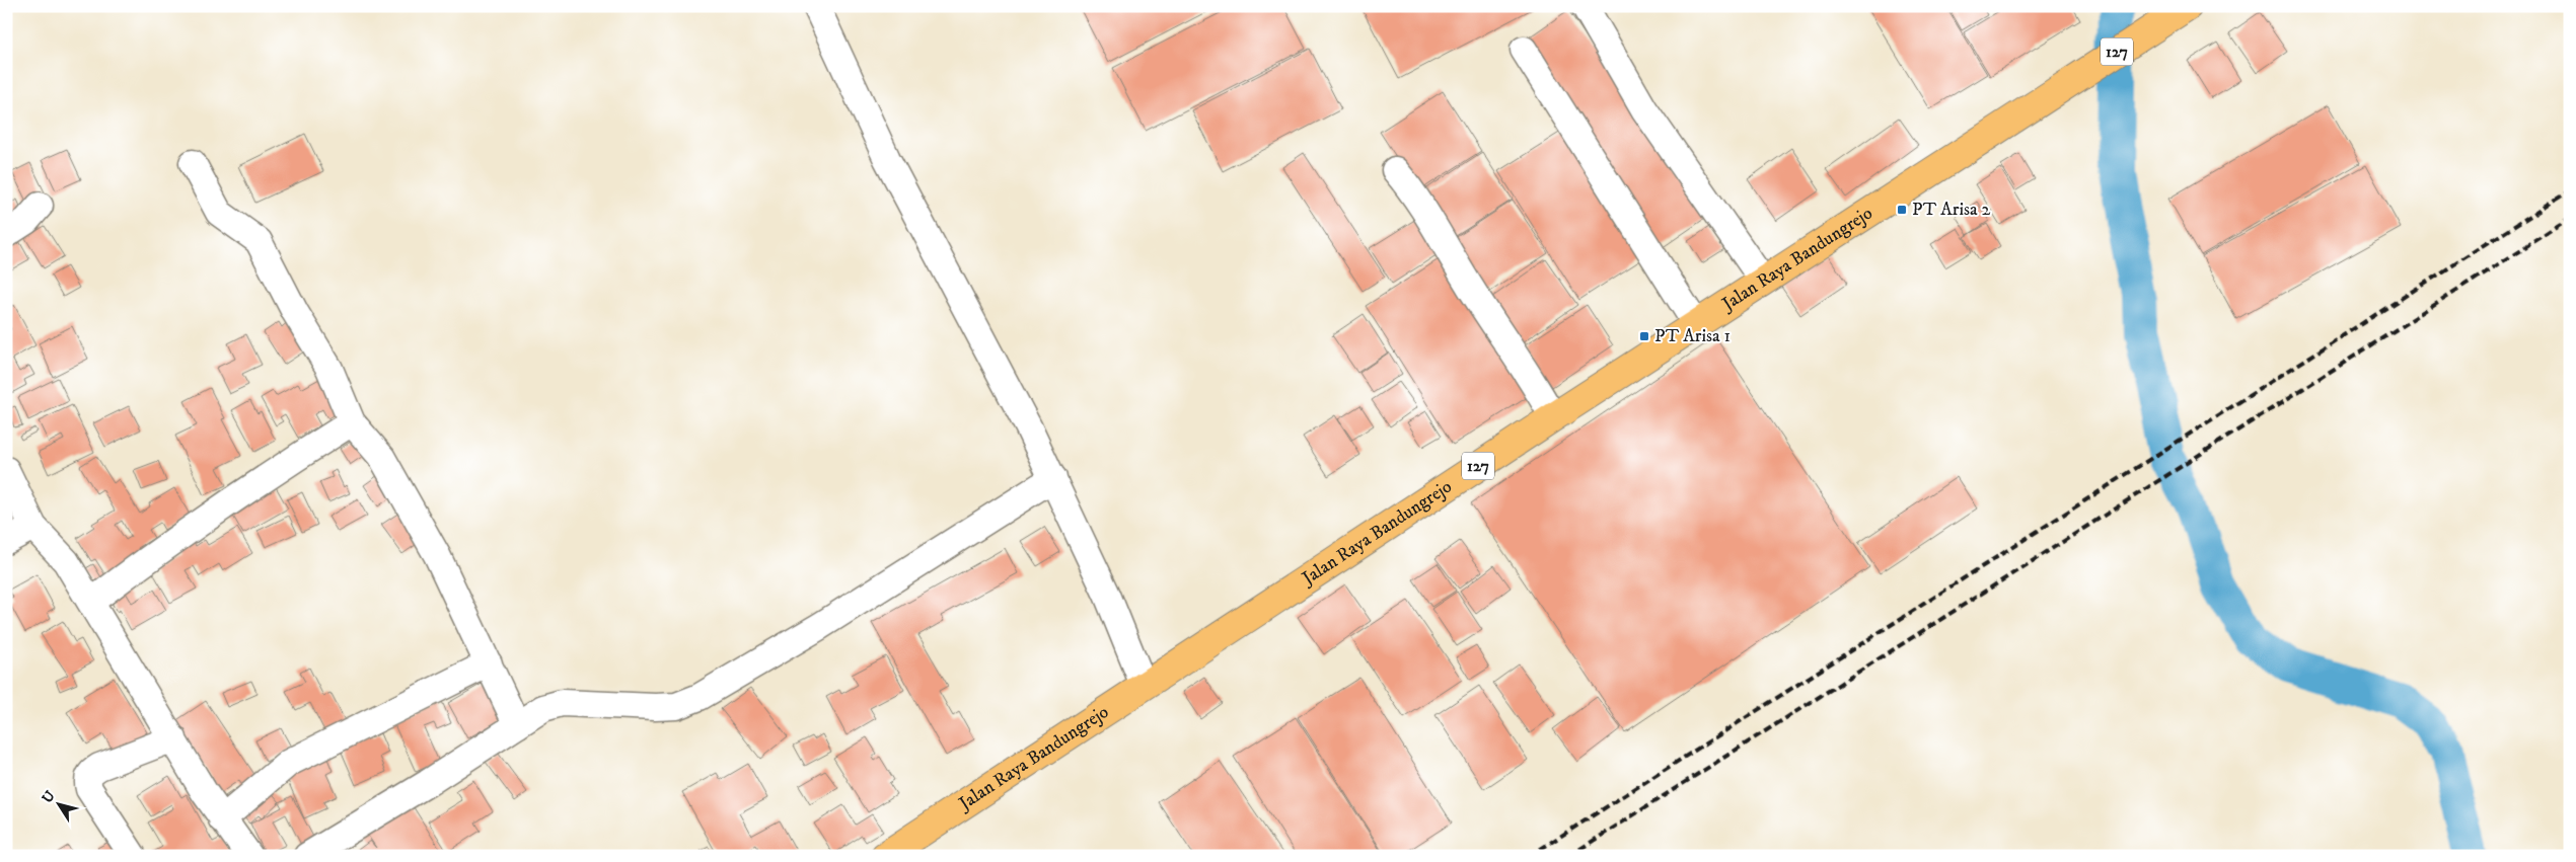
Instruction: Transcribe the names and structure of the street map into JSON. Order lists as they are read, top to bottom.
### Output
{
  "streets": {
    "main road": ["127", "Jalan Raya Bandungrejo"]
  },
  "places": {
    "transit": ["PT Arisa 2", "PT Arisa 1"]
  },
  "north": "top left"
}
